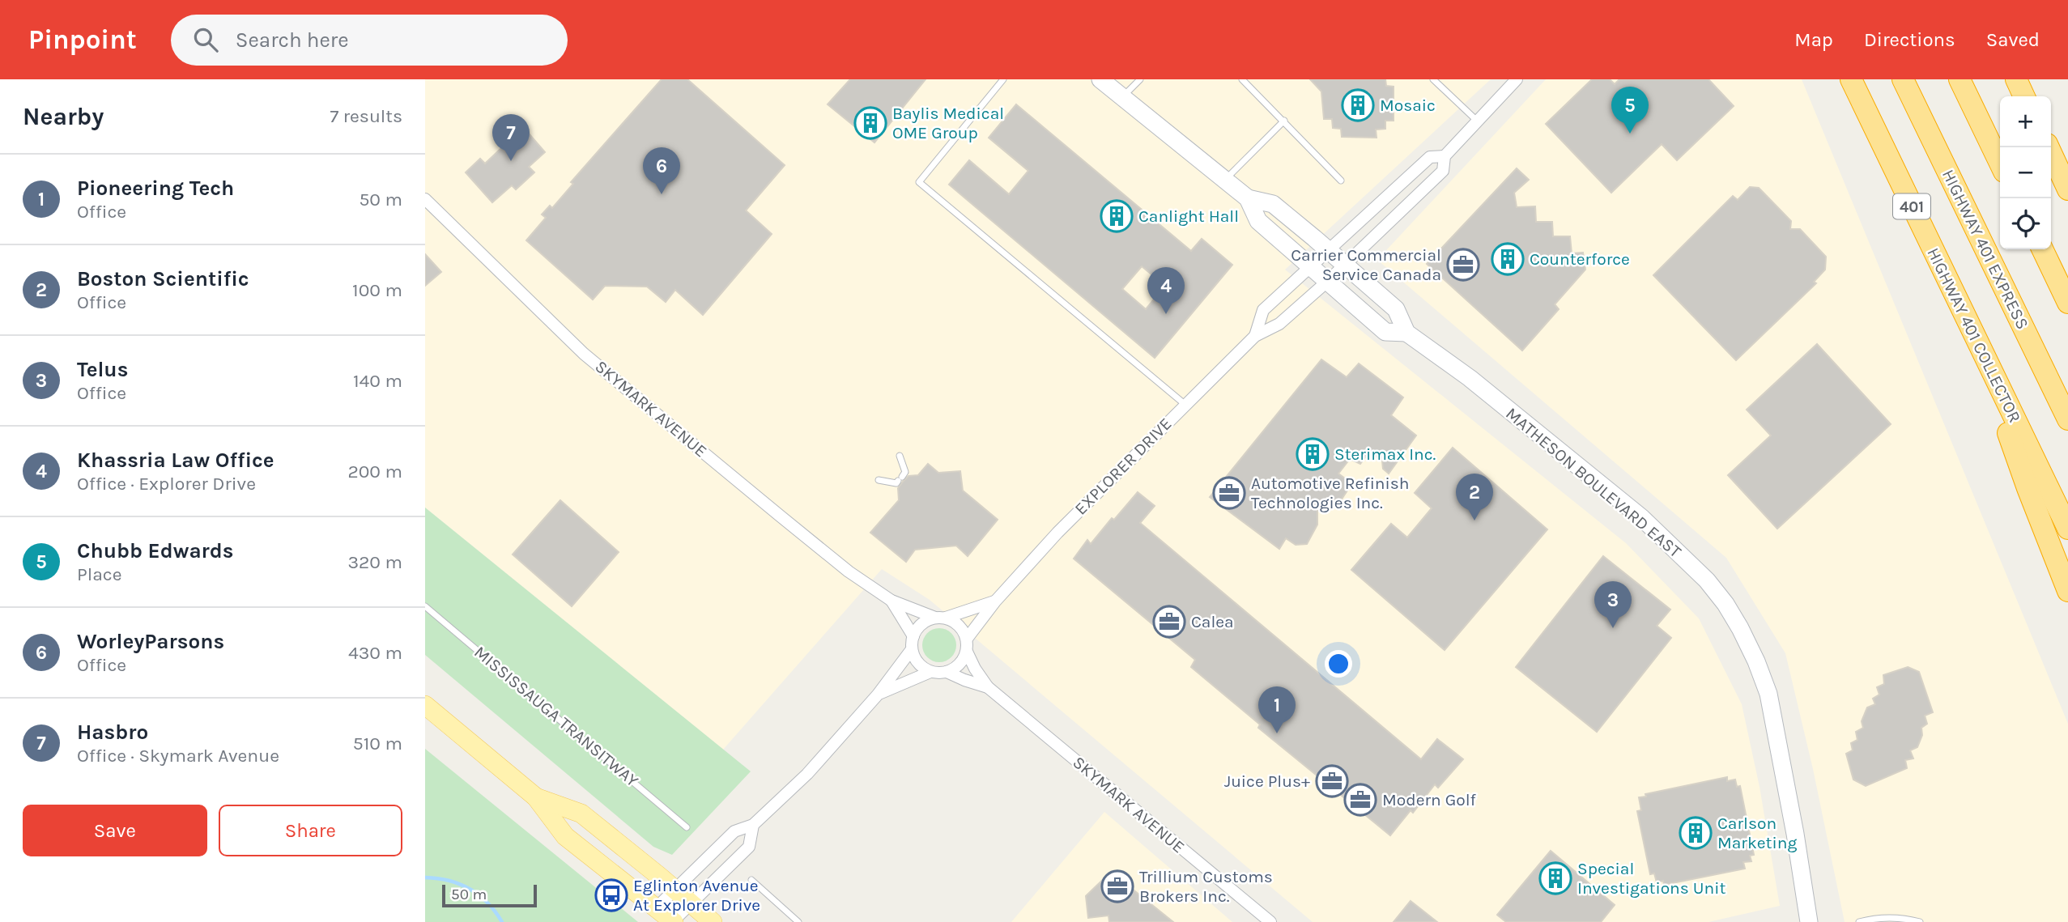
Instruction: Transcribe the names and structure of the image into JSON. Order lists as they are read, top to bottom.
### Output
{
  "streets": {
    "highway": ["401", "HIGHWAY 401 EXPRESS", "HIGHWAY 401 COLLECTOR"],
    "street": ["SKYMARK AVENUE", "EXPLORER DRIVE", "MATHESON BOULEVARD EAST"],
    "lane": ["MISSISSAUGA TRANSITWAY"]
  },
  "crossings": [
    ["SKYMARK AVENUE", "EXPLORER DRIVE"],
    ["EXPLORER DRIVE", "MATHESON BOULEVARD EAST"]
  ],
  "places": {
    "building": [
      "Mosaic",
      "Baylis Medical OME Group",
      "Canlight Hall",
      "Counterforce",
      "Sterimax Inc.",
      "Carlson Marketing",
      "Special Investigations Unit"
    ],
    "office": [
      "Carrier Commercial Service Canada",
      "Automotive Refinish Technologies Inc.",
      "Calea",
      "Juice Plus+",
      "Modern Golf",
      "Trillium Customs Brokers Inc."
    ],
    "bus stop": ["Eglinton Avenue At Explorer Drive"]
  },
  "scale_bar": "50 m",
  "page": {
    "header": "Pinpoint",
    "search": "Search here",
    "nav": ["Map", "Directions", "Saved"],
    "heading": ["Nearby", "7 results"],
    "pins": [
      "5",
      "7",
      "6",
      "4",
      "2",
      "3",
      "1"
    ],
    "map_buttons": ["+", "−"],
    "list": [
      {
        "mark": "1",
        "name": "Pioneering Tech",
        "note": "Office",
        "value": "50 m"
      },
      {
        "mark": "2",
        "name": "Boston Scientific",
        "note": "Office",
        "value": "100 m"
      },
      {
        "mark": "3",
        "name": "Telus",
        "note": "Office",
        "value": "140 m"
      },
      {
        "mark": "4",
        "name": "Khassria Law Office",
        "note": "Office · Explorer Drive",
        "value": "200 m"
      },
      {
        "mark": "5",
        "name": "Chubb Edwards",
        "note": "Place",
        "value": "320 m"
      },
      {
        "mark": "6",
        "name": "WorleyParsons",
        "note": "Office",
        "value": "430 m"
      },
      {
        "mark": "7",
        "name": "Hasbro",
        "note": "Office · Skymark Avenue",
        "value": "510 m"
      }
    ],
    "buttons": ["Save", "Share"],
    "scale": "50 m"
  }
}
